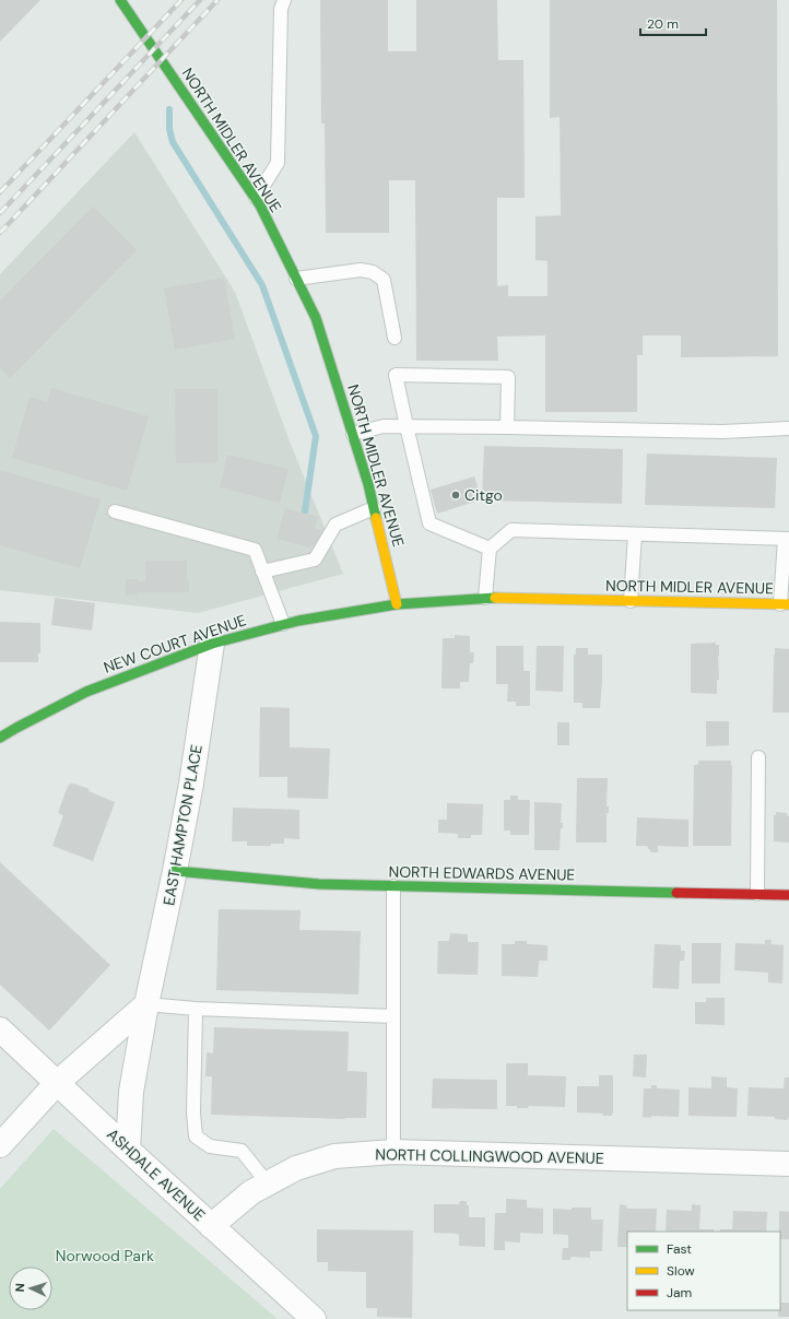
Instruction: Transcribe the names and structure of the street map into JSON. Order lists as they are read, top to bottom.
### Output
{
  "streets": {
    "street": [
      "NORTH MIDLER AVENUE",
      "NEW COURT AVENUE",
      "EAST HAMPTON PLACE",
      "NORTH EDWARDS AVENUE",
      "NORTH COLLINGWOOD AVENUE",
      "ASHDALE AVENUE"
    ]
  },
  "crossings": [
    ["NORTH MIDLER AVENUE", "NEW COURT AVENUE"],
    ["NEW COURT AVENUE", "EAST HAMPTON PLACE"],
    ["EAST HAMPTON PLACE", "NORTH EDWARDS AVENUE"],
    ["EAST HAMPTON PLACE", "ASHDALE AVENUE"],
    ["NORTH COLLINGWOOD AVENUE", "ASHDALE AVENUE"]
  ],
  "parks": ["Norwood Park"],
  "places": ["Citgo"],
  "legend": ["Fast", "Slow", "Jam"],
  "scale_bar": "20 m",
  "north": "left"
}
